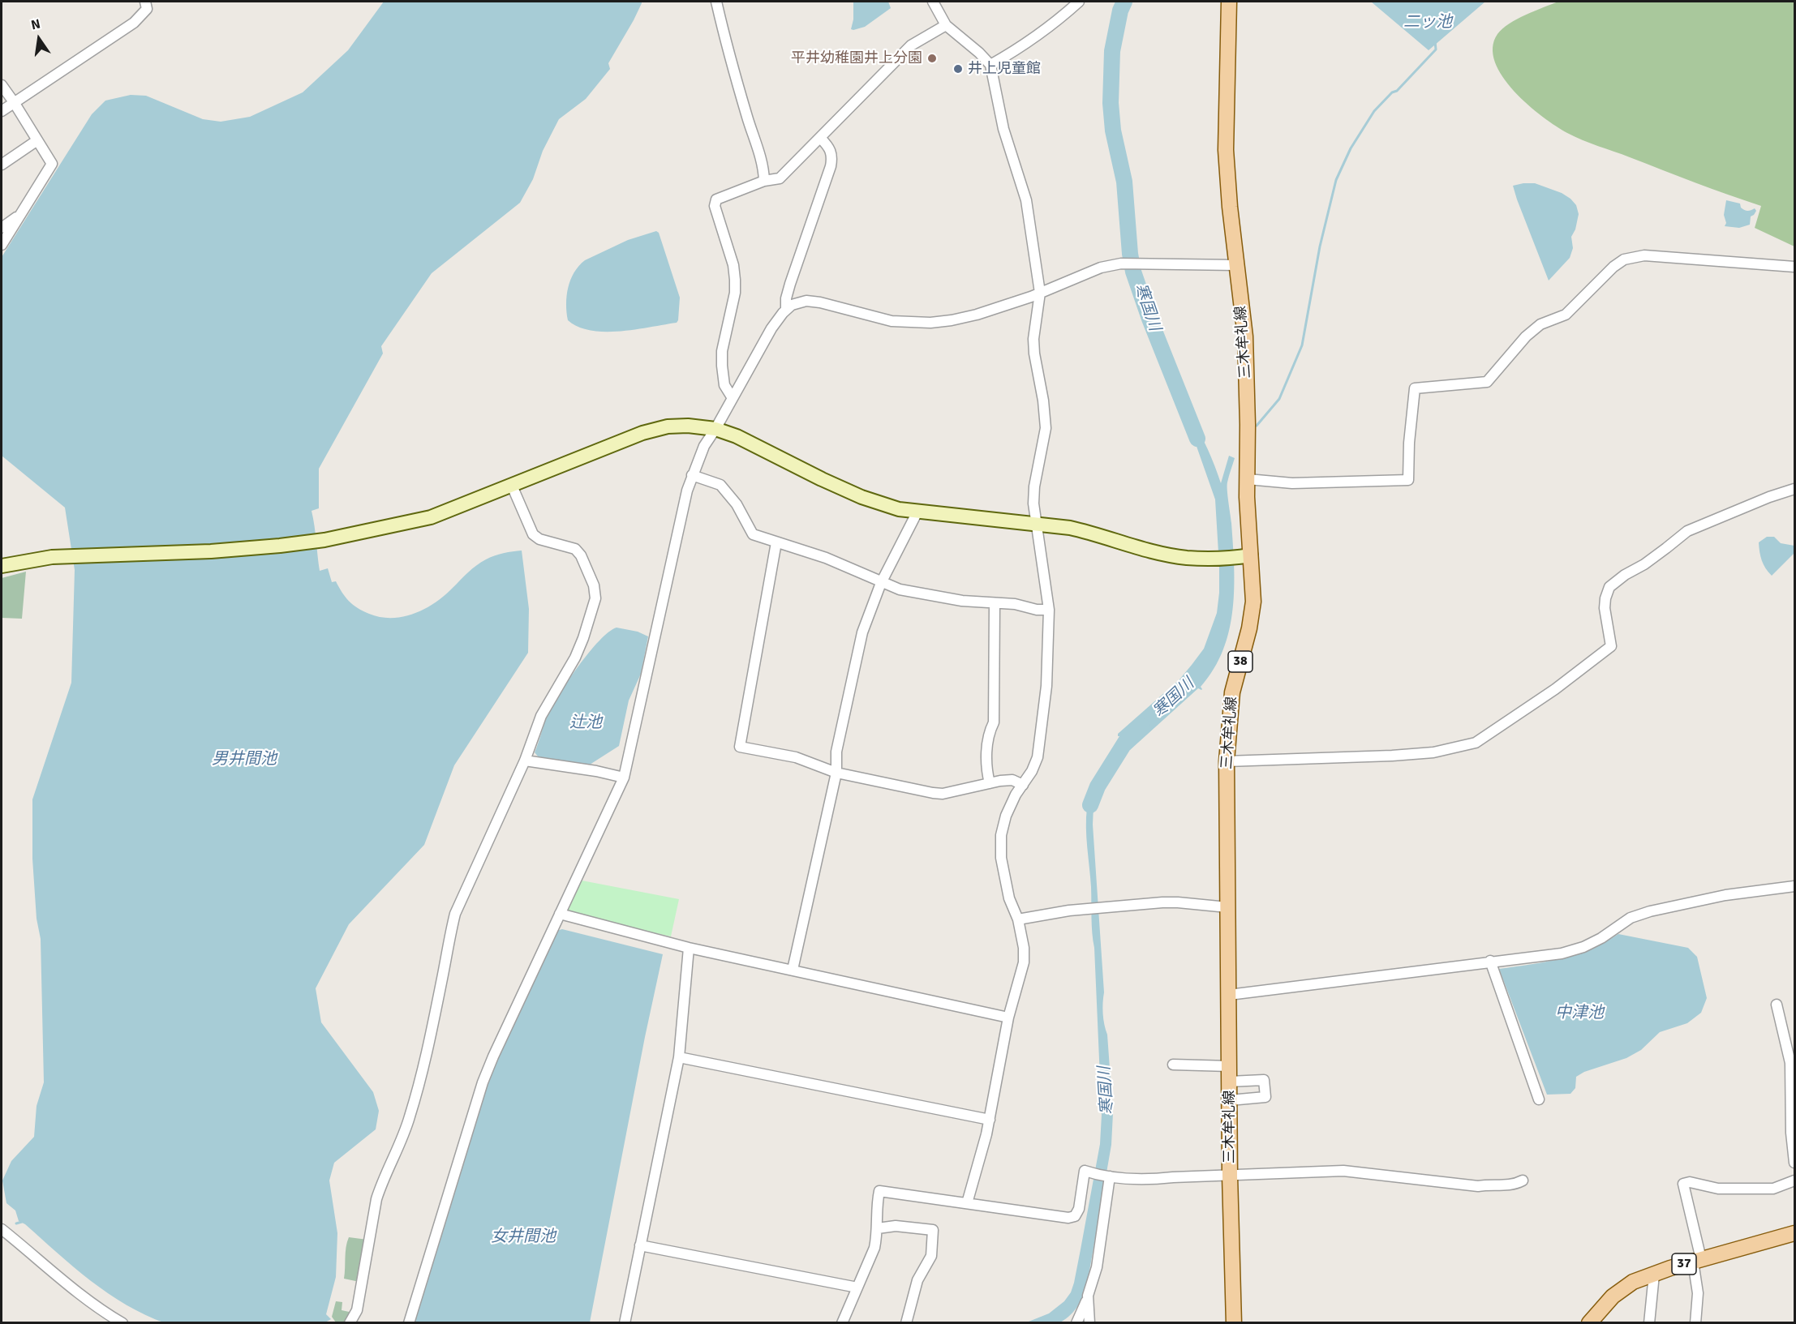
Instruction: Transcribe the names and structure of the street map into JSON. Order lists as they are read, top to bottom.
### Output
{
  "streets": {
    "main road": ["三木牟礼線", "38", "37"]
  },
  "water": [
    "二ッ池",
    "寒国川",
    "辻池",
    "男井間池",
    "中津池",
    "女井間池"
  ],
  "places": ["平井幼稚園井上分園", "井上児童館"],
  "north": "top"
}
